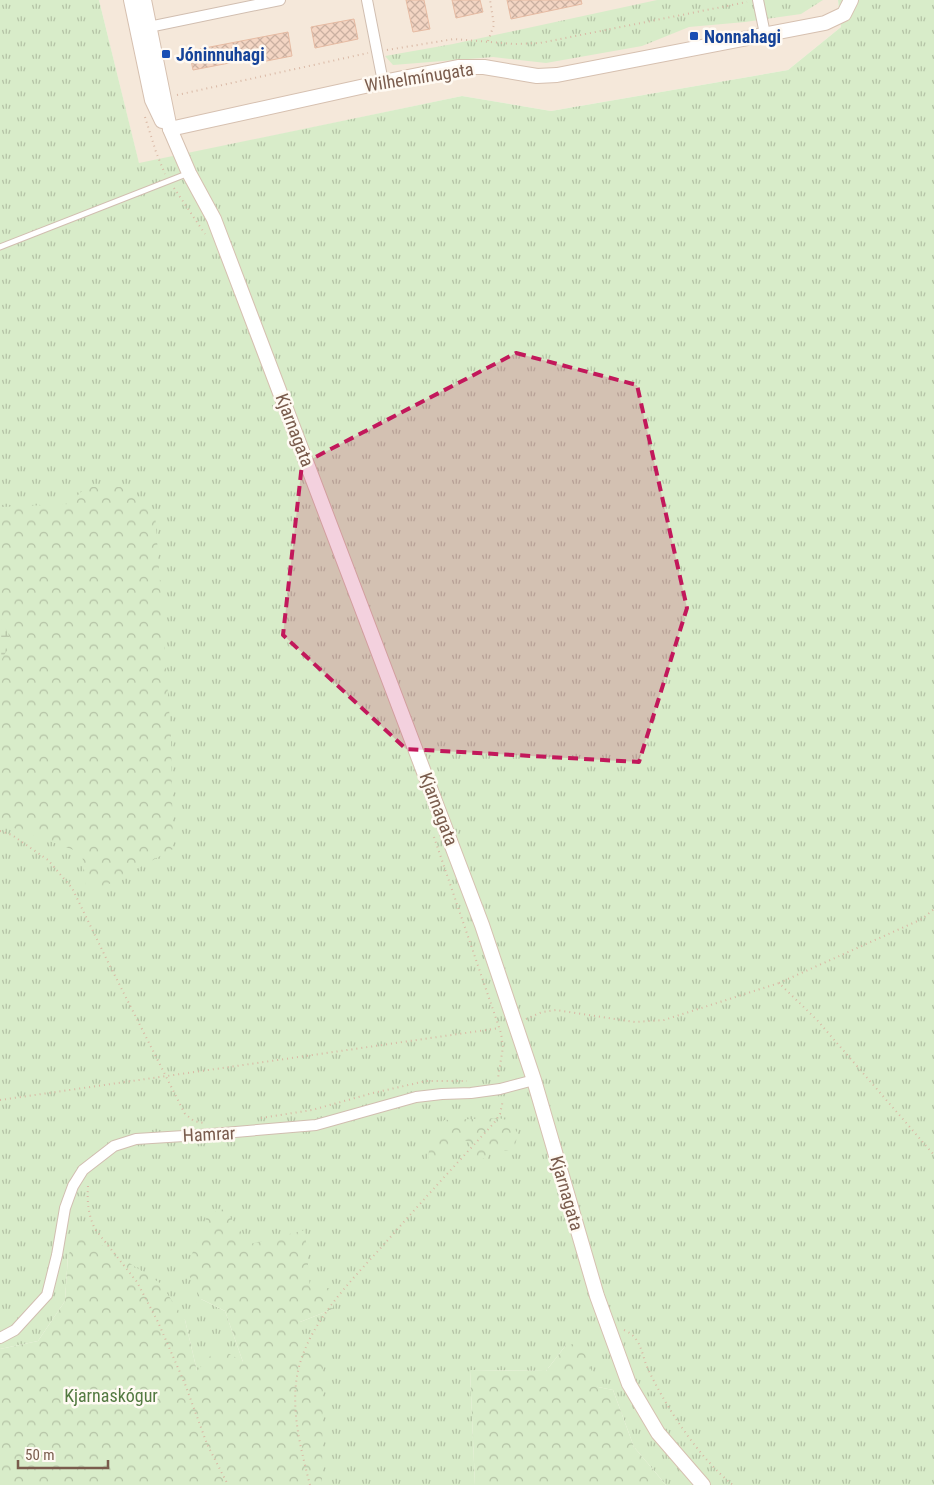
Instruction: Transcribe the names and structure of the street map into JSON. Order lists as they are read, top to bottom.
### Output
{
  "streets": {
    "street": ["Wilhelmínugata", "Kjarnagata", "Hamrar"]
  },
  "crossings": [
    ["Wilhelmínugata", "Kjarnagata"],
    ["Kjarnagata", "Hamrar"]
  ],
  "parks": ["Kjarnaskógur"],
  "places": {
    "transit": ["Nonnahagi", "Jóninnuhagi"]
  },
  "scale_bar": "50 m"
}
